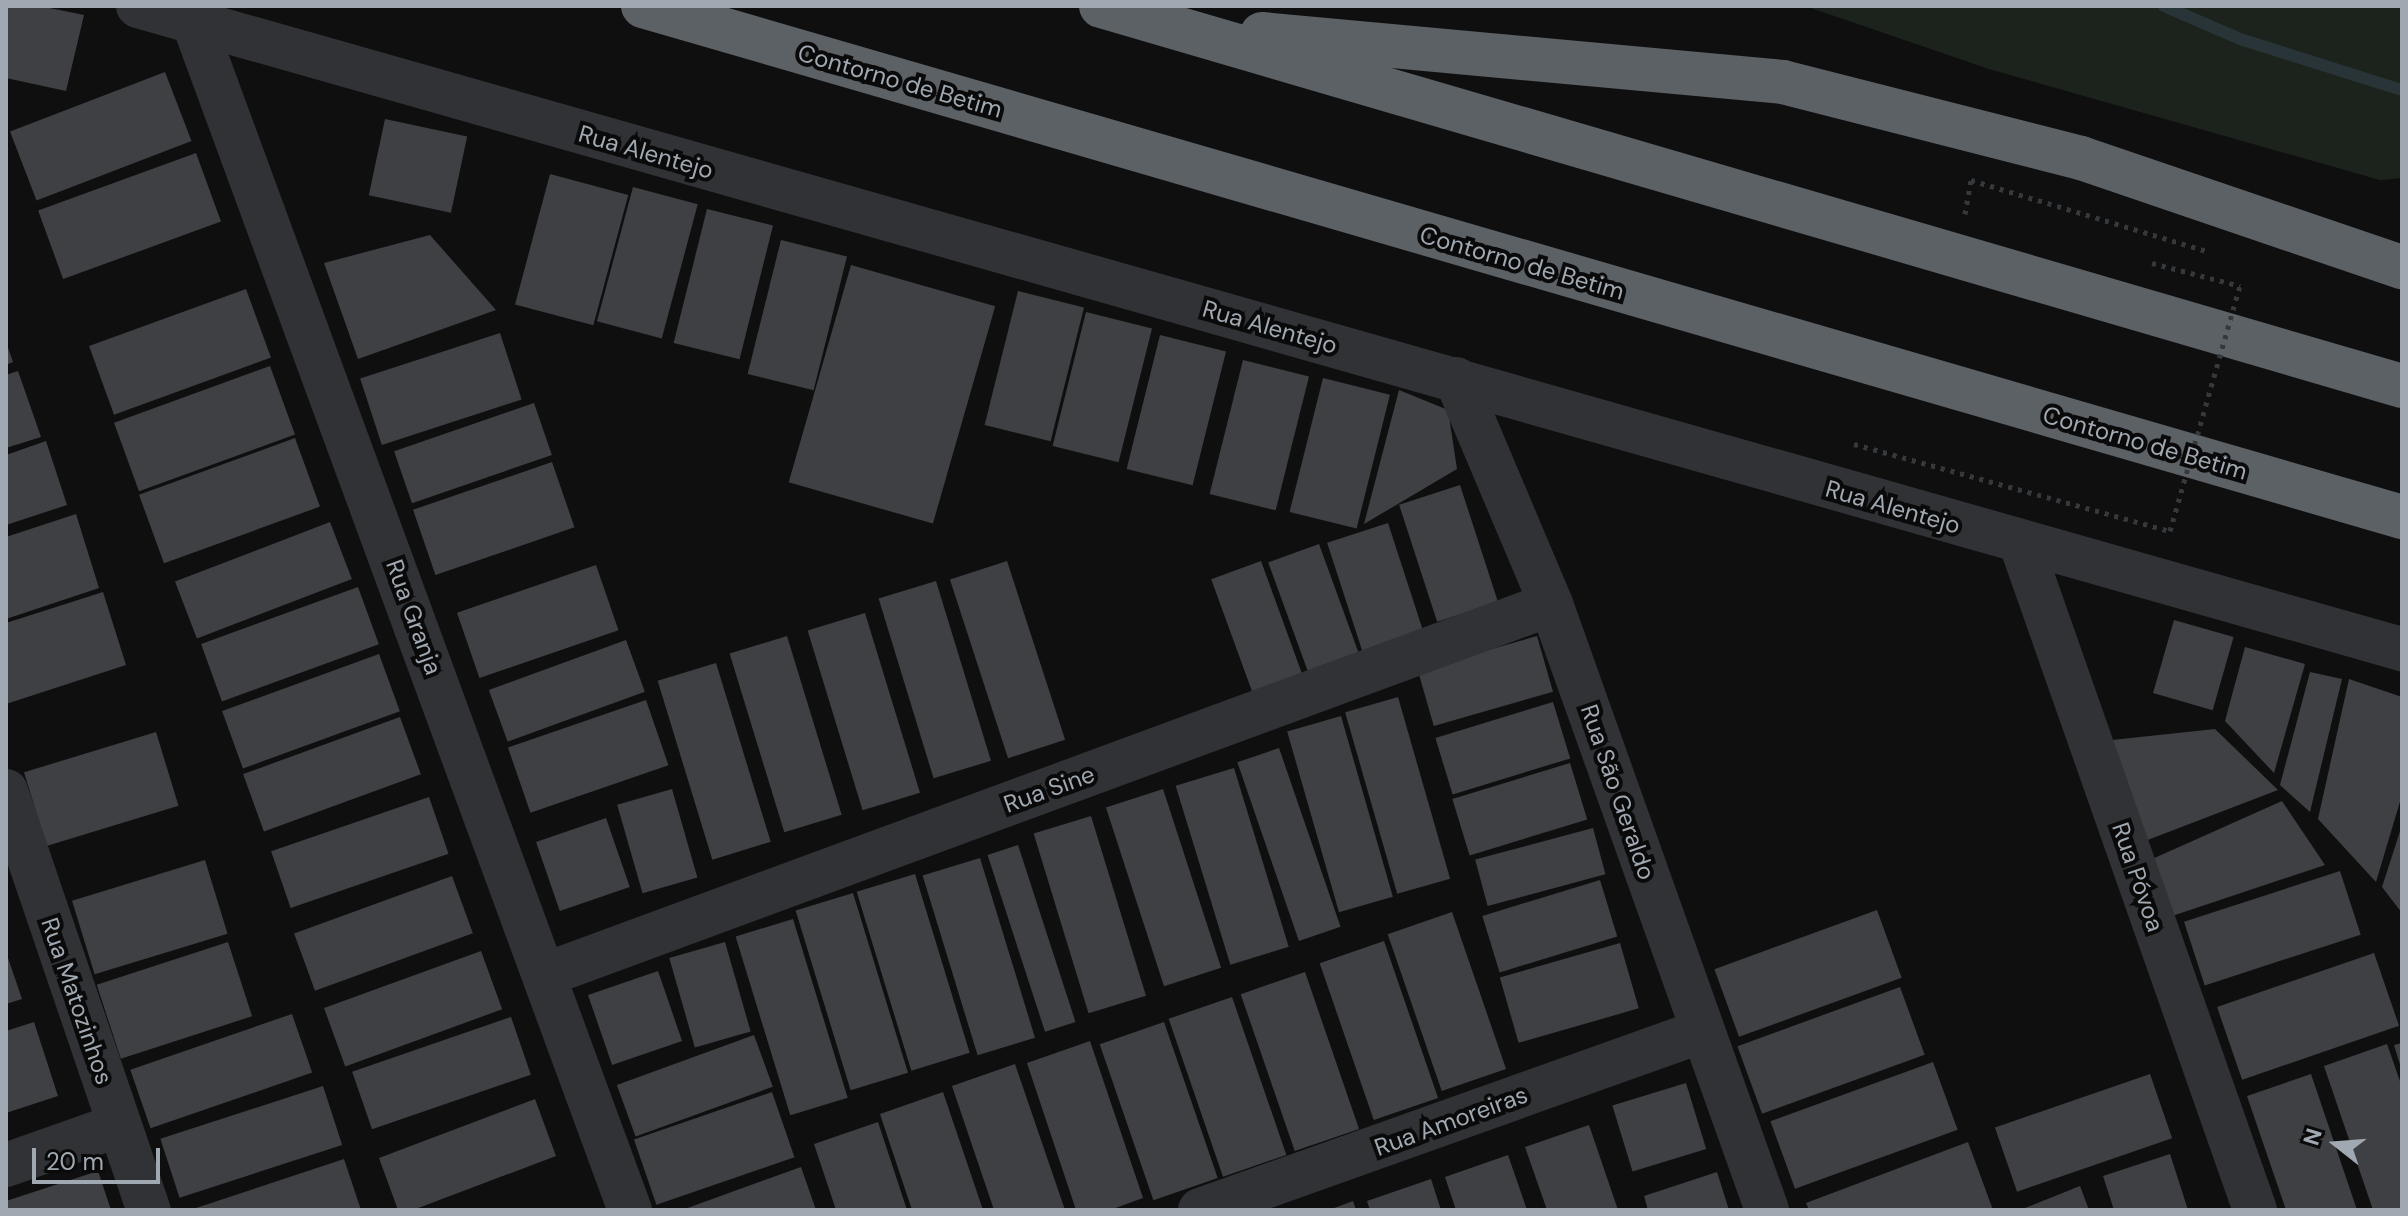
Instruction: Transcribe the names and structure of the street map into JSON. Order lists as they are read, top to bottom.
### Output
{
  "streets": {
    "highway": ["Contorno de Betim"],
    "street": [
      "Rua Alentejo",
      "Rua Granja",
      "Rua Sine",
      "Rua São Geraldo",
      "Rua Póvoa",
      "Rua Matozinhos",
      "Rua Amoreiras"
    ]
  },
  "crossings": [
    ["Rua Alentejo", "Rua Granja"],
    ["Rua Alentejo", "Rua São Geraldo"],
    ["Rua Alentejo", "Rua Póvoa"],
    ["Rua Granja", "Rua Sine"],
    ["Rua Sine", "Rua São Geraldo"],
    ["Rua São Geraldo", "Rua Amoreiras"]
  ],
  "scale_bar": "20 m",
  "north": "left"
}
